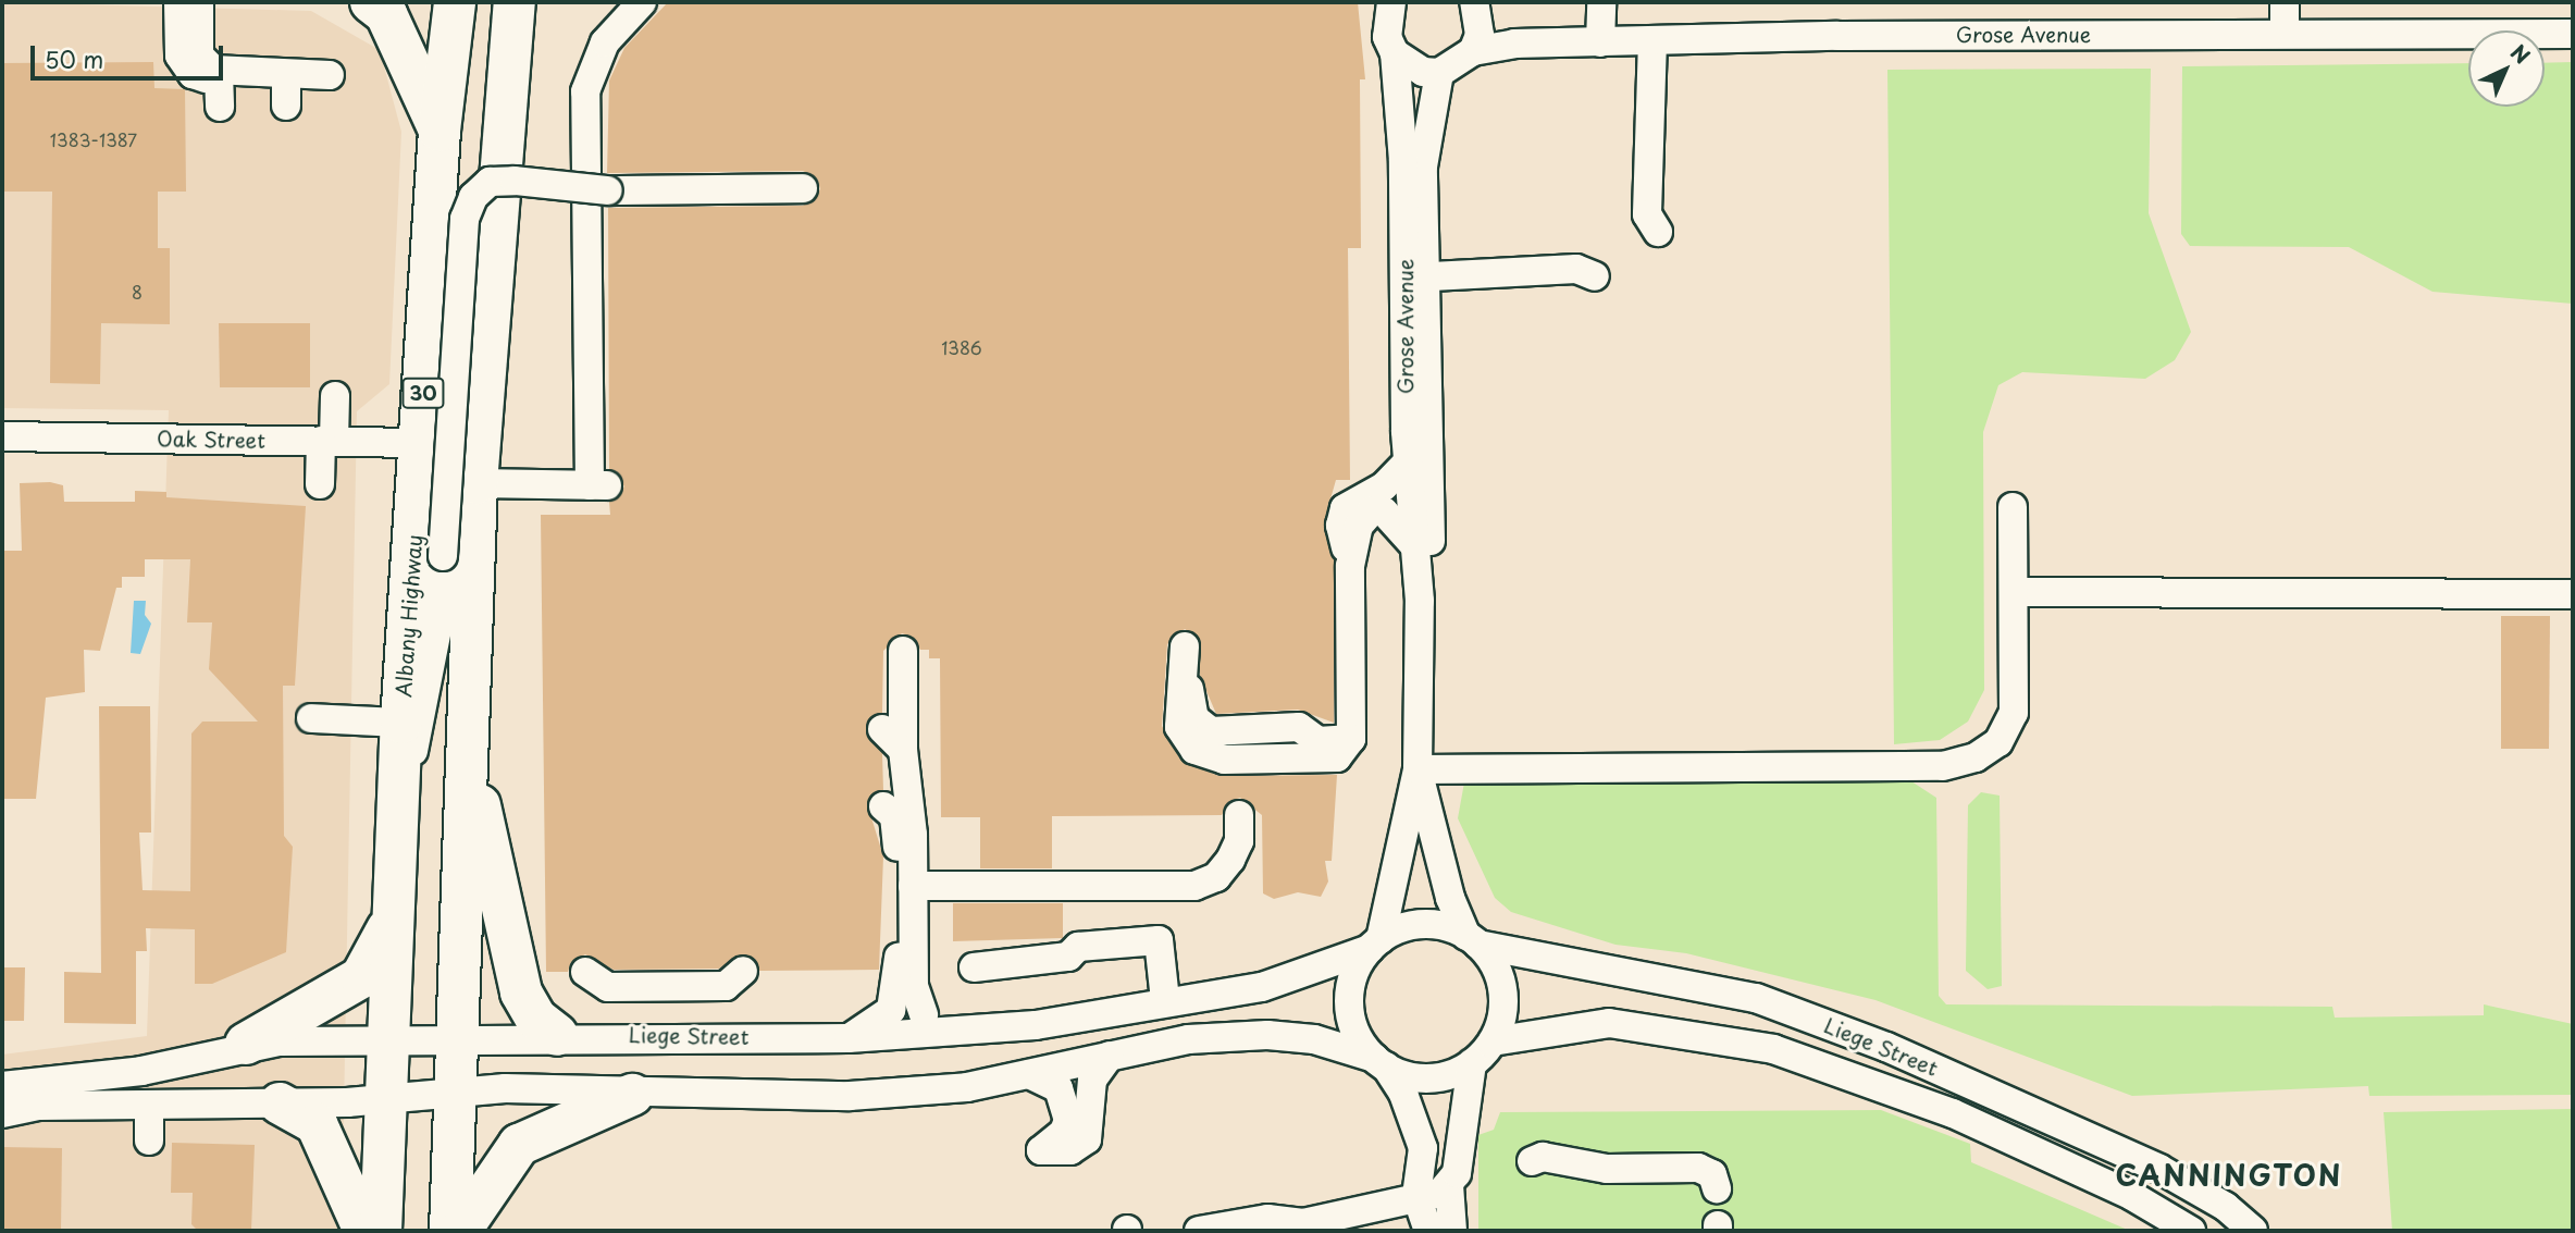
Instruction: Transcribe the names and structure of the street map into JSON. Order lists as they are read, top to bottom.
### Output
{
  "streets": {
    "highway": ["30", "Albany Highway"],
    "street": ["Grose Avenue", "Oak Street", "Liege Street"]
  },
  "crossings": [
    ["Grose Avenue", "Liege Street"],
    ["Oak Street", "Albany Highway"],
    ["Albany Highway", "Liege Street"]
  ],
  "districts": ["CANNINGTON"],
  "house_numbers": ["1383-1387", "8", "1386"],
  "scale_bar": "50 m",
  "north": "top right"
}
